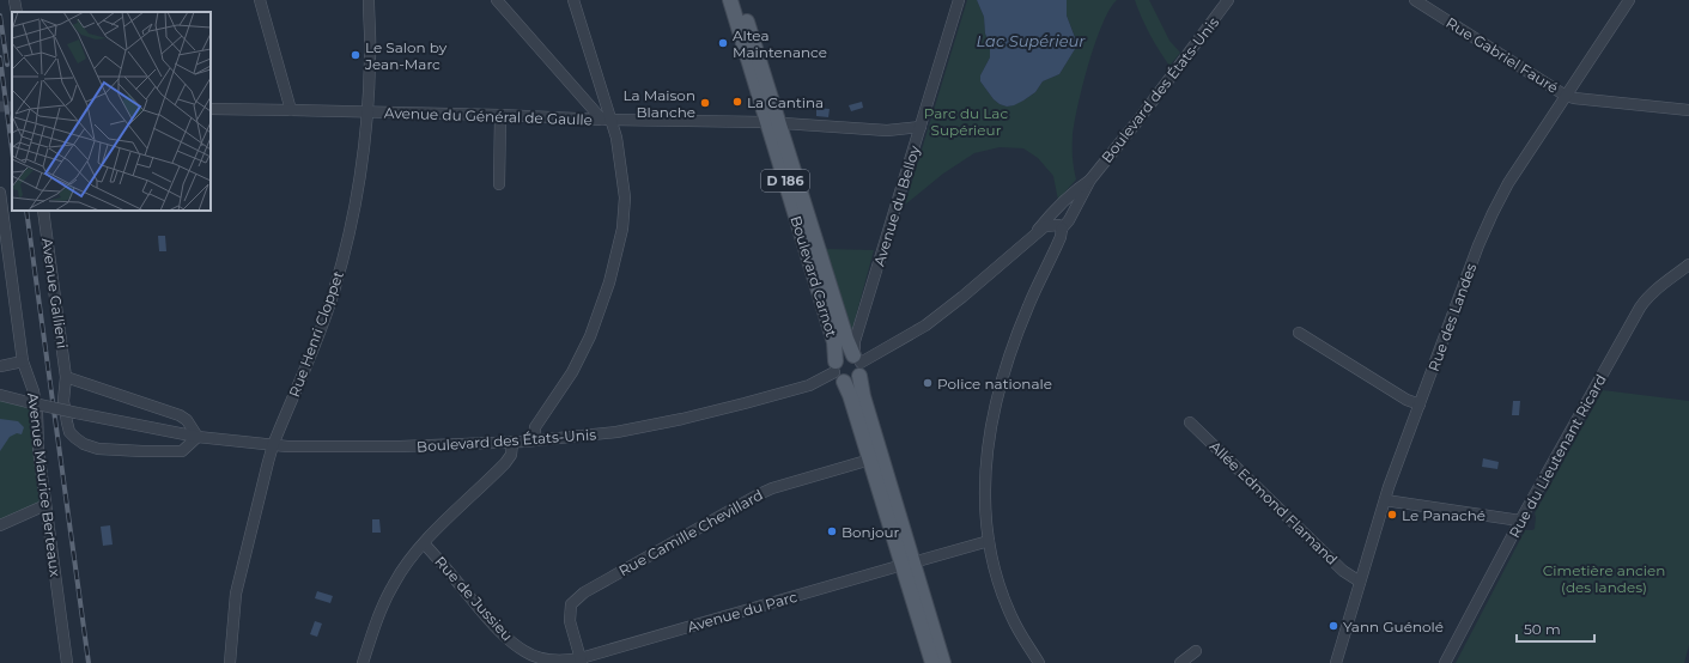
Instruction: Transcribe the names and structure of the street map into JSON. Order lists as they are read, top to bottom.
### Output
{
  "streets": {
    "main road": ["D 186", "Boulevard Carnot"],
    "street": [
      "Rue Gabriel Fauré",
      "Boulevard des États-Unis",
      "Avenue du Général de Gaulle",
      "Avenue du Belloy",
      "Avenue Gallieni",
      "Rue des Landes",
      "Rue Henri Cloppet",
      "Rue du Lieutenant Ricard",
      "Avenue Maurice Berteaux",
      "Allée Edmond Flamand",
      "Rue Camille Chevillard",
      "Rue de Jussieu",
      "Avenue du Parc"
    ]
  },
  "crossings": [
    ["Rue Gabriel Fauré", "Rue des Landes"],
    ["Boulevard des États-Unis", "Avenue du Belloy"],
    ["Boulevard des États-Unis", "Boulevard Carnot"],
    ["Boulevard des États-Unis", "Rue Henri Cloppet"],
    ["Avenue du Général de Gaulle", "Avenue du Belloy"],
    ["Avenue du Général de Gaulle", "Boulevard Carnot"],
    ["Avenue du Général de Gaulle", "Rue Henri Cloppet"],
    ["D 186", "Boulevard Carnot"],
    ["D 186", "Rue Camille Chevillard"],
    ["D 186", "Avenue du Parc"],
    ["Avenue du Belloy", "Boulevard Carnot"],
    ["Boulevard Carnot", "Rue Camille Chevillard"],
    ["Boulevard Carnot", "Avenue du Parc"],
    ["Rue des Landes", "Allée Edmond Flamand"],
    ["Rue Camille Chevillard", "Rue de Jussieu"],
    ["Rue Camille Chevillard", "Avenue du Parc"],
    ["Rue de Jussieu", "Avenue du Parc"]
  ],
  "water": ["Lac Supérieur"],
  "parks": ["Parc du Lac Supérieur", "Cimetière ancien (des landes)"],
  "places": [
    "Altea Maintenance",
    "Le Salon by Jean-Marc",
    "La Cantina",
    "La Maison Blanche",
    "Police nationale",
    "Le Panaché",
    "Bonjour",
    "Yann Guénolé"
  ],
  "scale_bar": "50 m"
}
